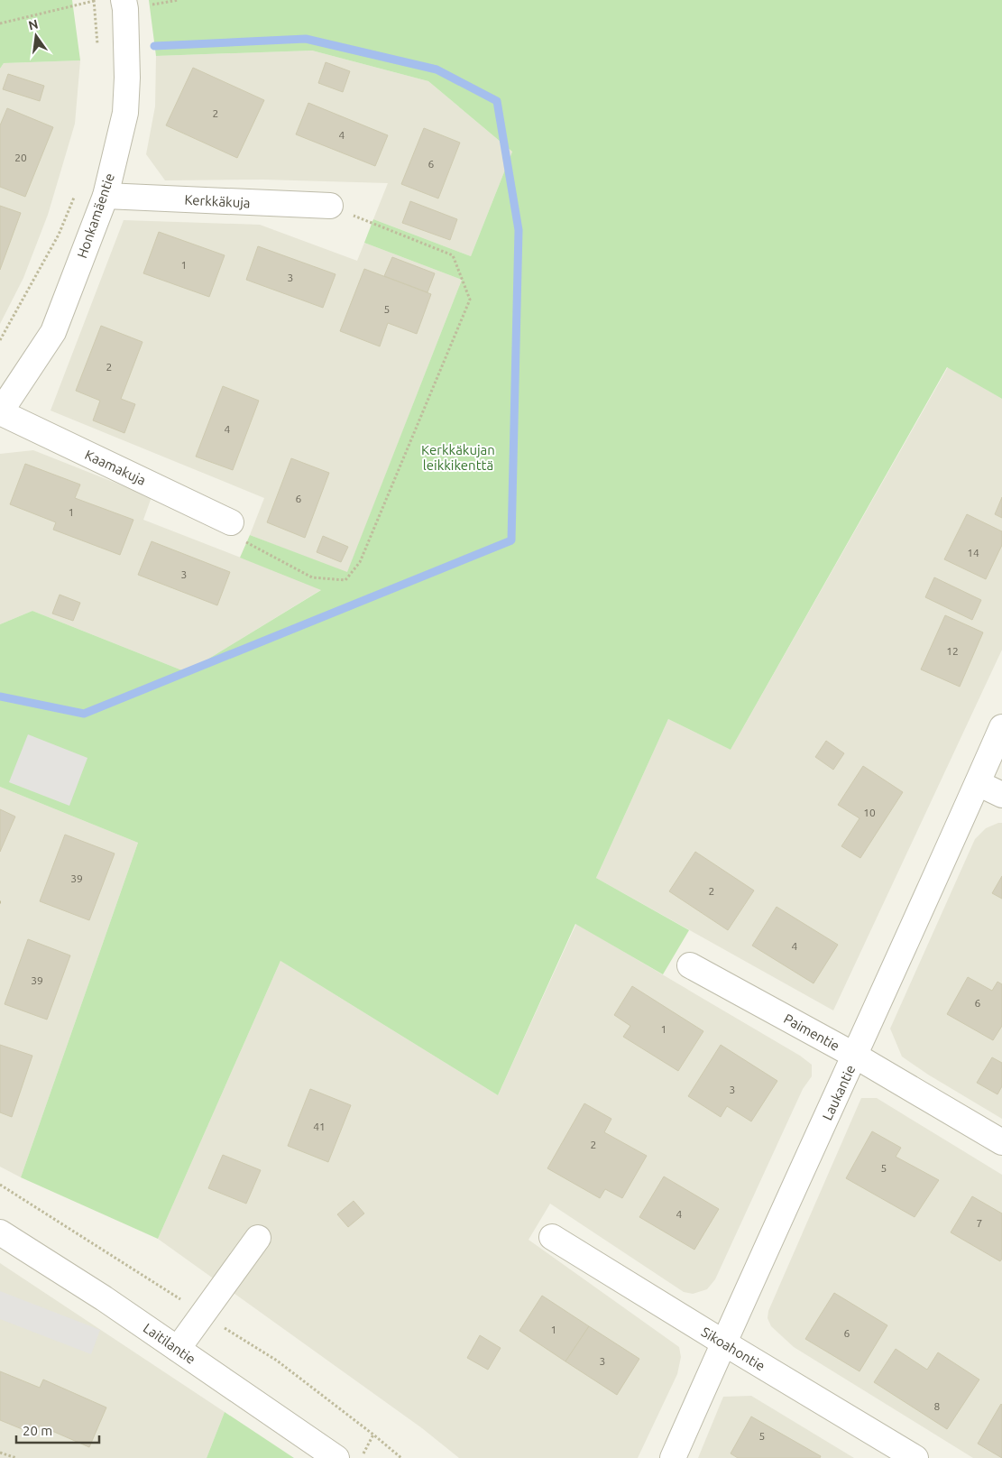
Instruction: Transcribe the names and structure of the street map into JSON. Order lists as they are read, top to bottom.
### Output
{
  "streets": {
    "street": [
      "Kerkkäkuja",
      "Honkamäentie",
      "Kaamakuja",
      "Paimentie",
      "Laukantie",
      "Laitilantie",
      "Sikoahontie"
    ]
  },
  "crossings": [
    ["Kerkkäkuja", "Honkamäentie"],
    ["Honkamäentie", "Kaamakuja"],
    ["Paimentie", "Laukantie"],
    ["Laukantie", "Sikoahontie"]
  ],
  "parks": ["Kerkkäkujan leikkikenttä"],
  "house_numbers": [
    "2",
    "4",
    "20",
    "6",
    "1",
    "3",
    "5",
    "2",
    "4",
    "6",
    "1",
    "14",
    "3",
    "12",
    "10",
    "39",
    "2",
    "4",
    "39",
    "6",
    "1",
    "3",
    "41",
    "2",
    "5",
    "4",
    "7",
    "1",
    "6",
    "3",
    "8",
    "5"
  ],
  "scale_bar": "20 m",
  "north": "top"
}
